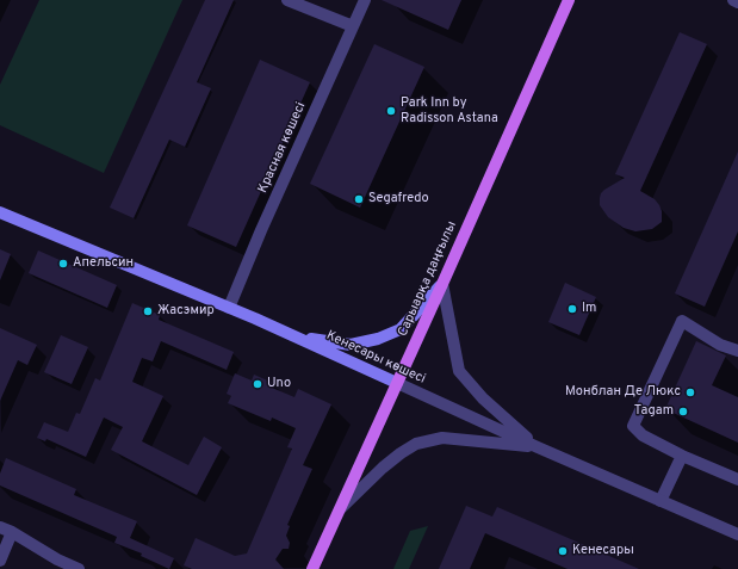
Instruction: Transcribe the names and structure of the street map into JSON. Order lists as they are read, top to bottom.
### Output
{
  "streets": {
    "main road": ["Сарыарқа даңғылы", "Кенесары көшесі"],
    "street": ["Красная көшесі"]
  },
  "crossings": [
    ["Красная көшесі", "Кенесары көшесі"],
    ["Сарыарқа даңғылы", "Кенесары көшесі"]
  ],
  "places": [
    "Park Inn by Radisson Astana",
    "Segafredo",
    "Апельсин",
    "Im",
    "Жасэмир",
    "Uno",
    "Монблан Де Люкс",
    "Tagam",
    "Кенесары"
  ]
}
